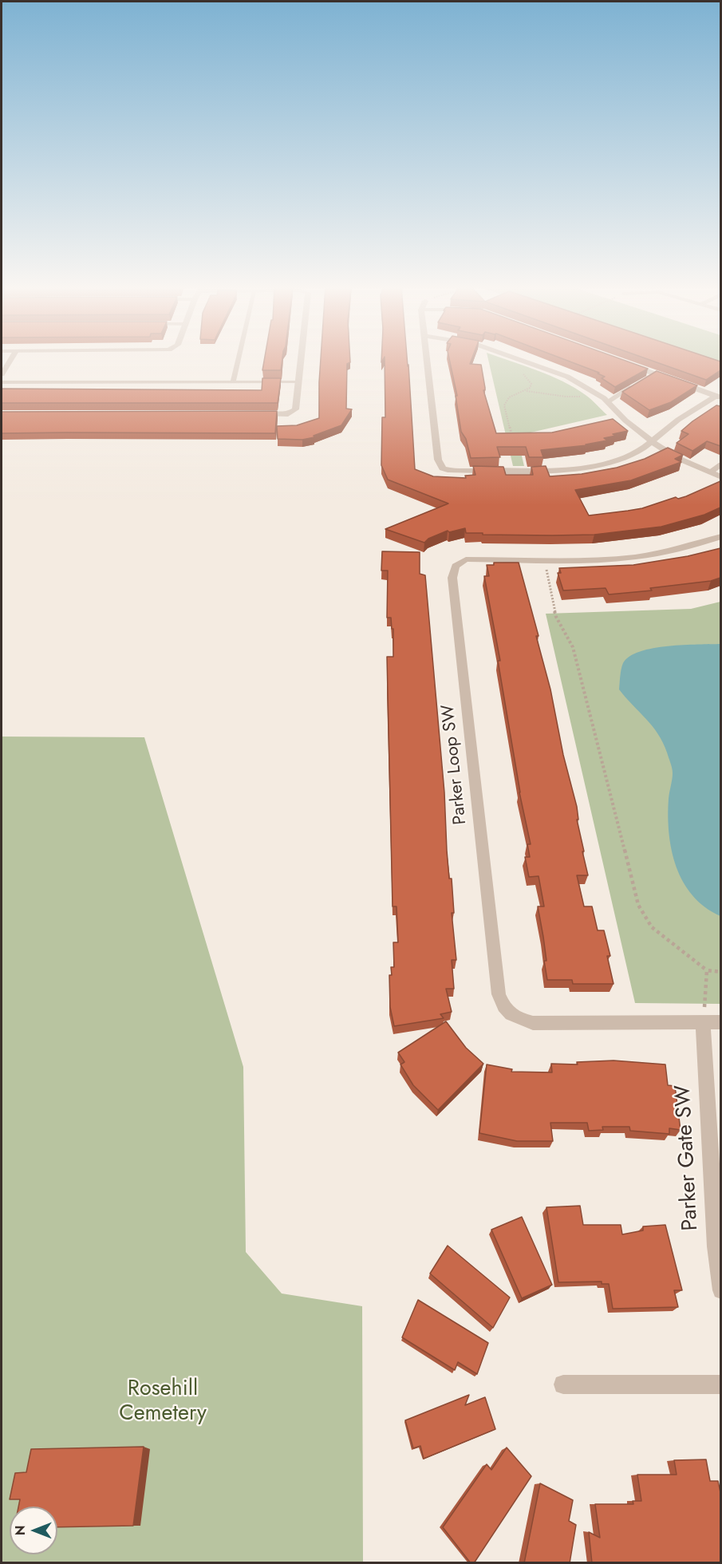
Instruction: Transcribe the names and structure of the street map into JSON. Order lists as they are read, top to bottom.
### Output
{
  "streets": {
    "street": ["Parker Loop SW", "Parker Gate SW"]
  },
  "crossings": [
    ["Parker Loop SW", "Parker Gate SW"]
  ],
  "parks": ["Rosehill Cemetery"],
  "north": "left"
}
